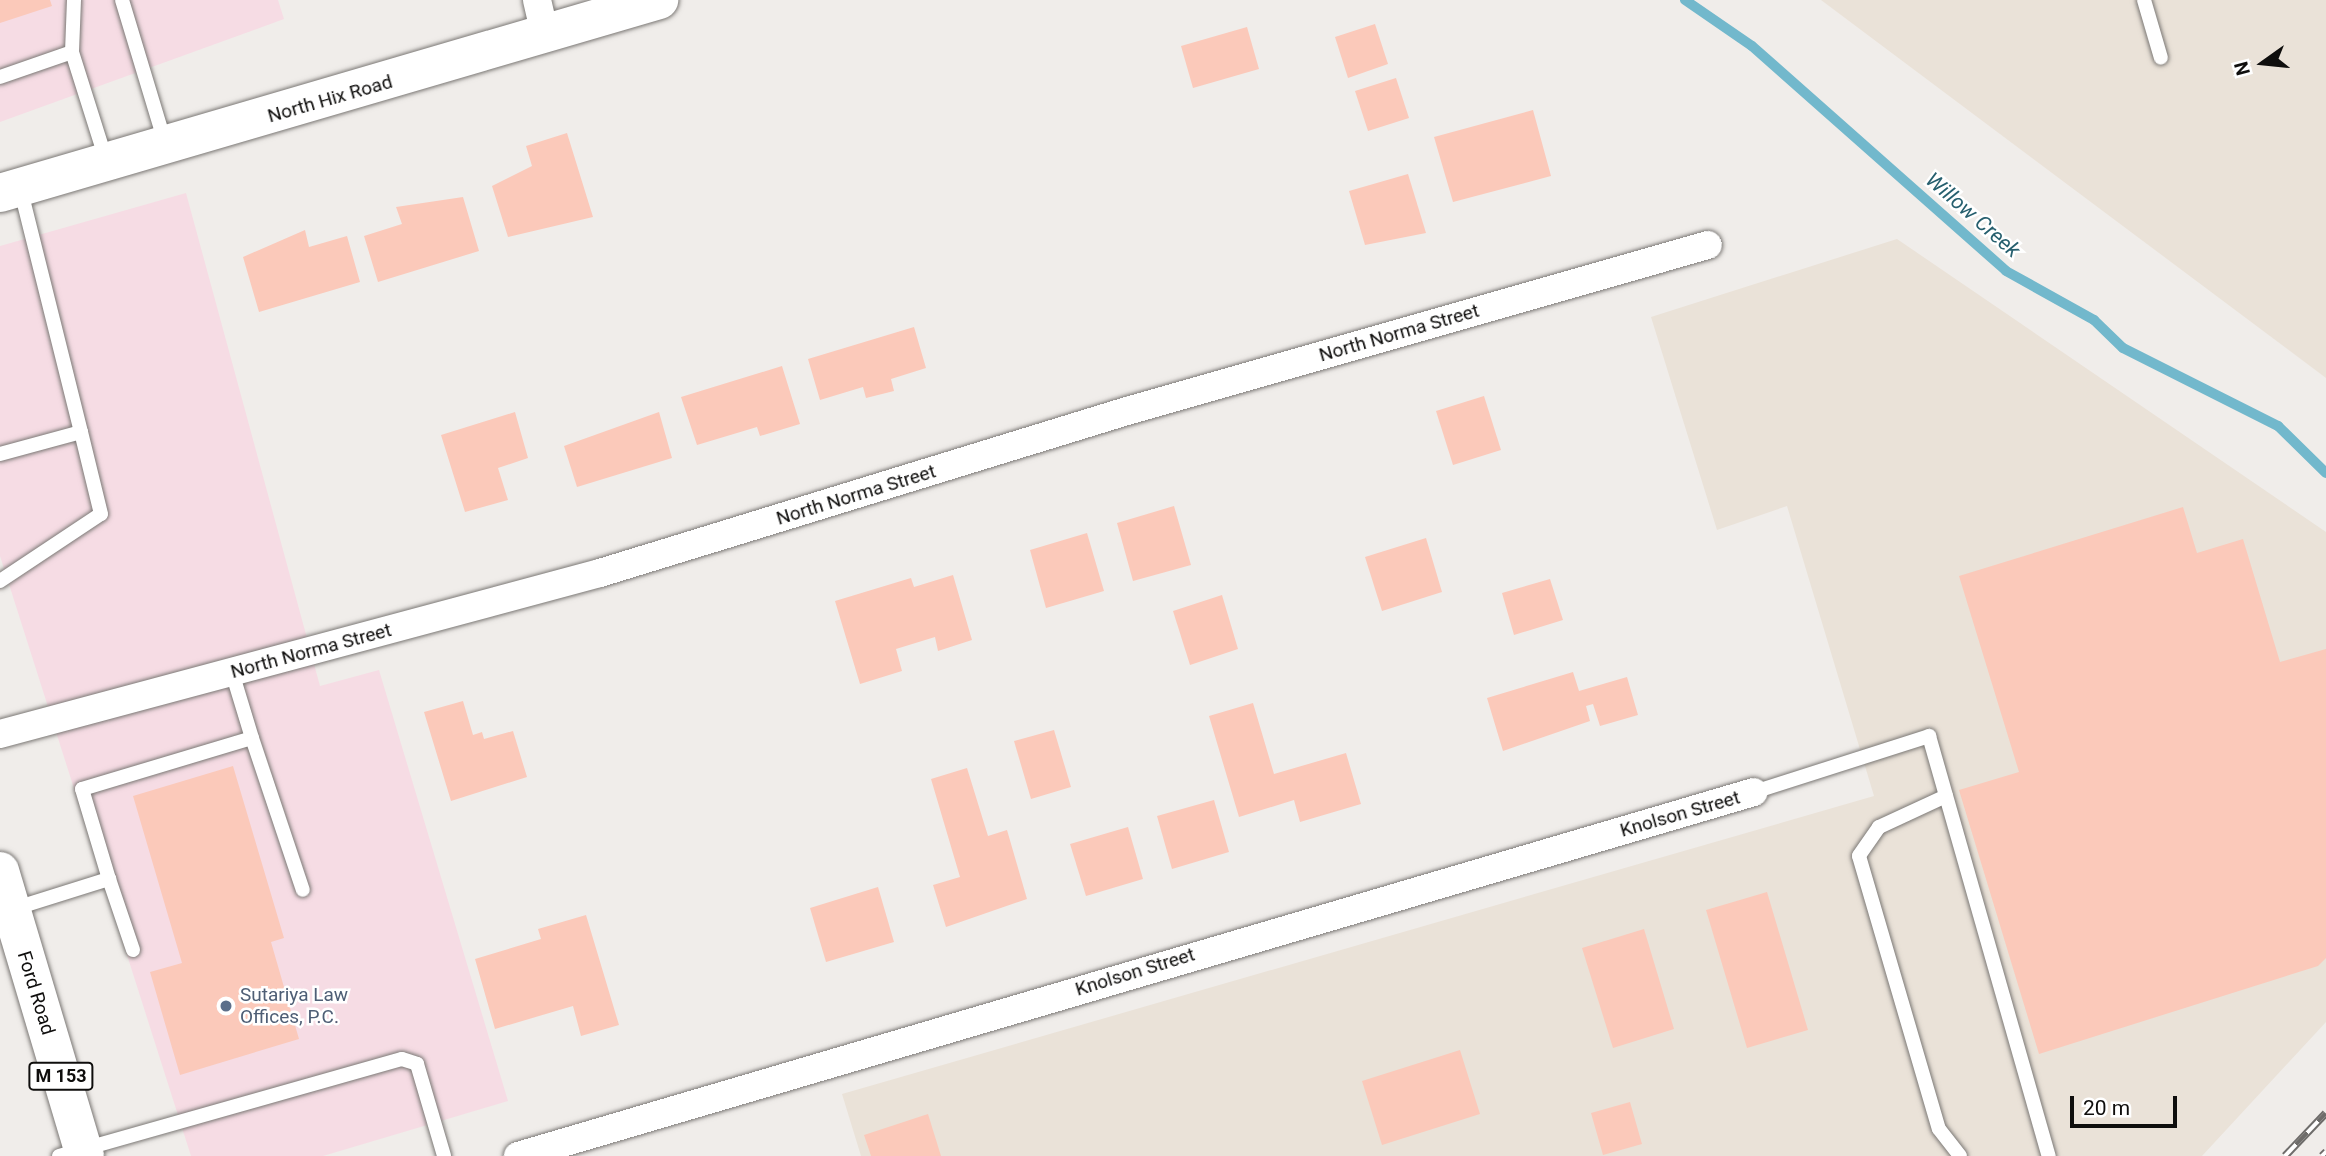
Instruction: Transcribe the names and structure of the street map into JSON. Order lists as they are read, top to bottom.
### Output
{
  "streets": {
    "street": [
      "North Hix Road",
      "North Norma Street",
      "Knolson Street",
      "Ford Road",
      "M 153"
    ]
  },
  "water": ["Willow Creek"],
  "places": ["Sutariya Law Offices, P.C."],
  "scale_bar": "20 m",
  "north": "left"
}
